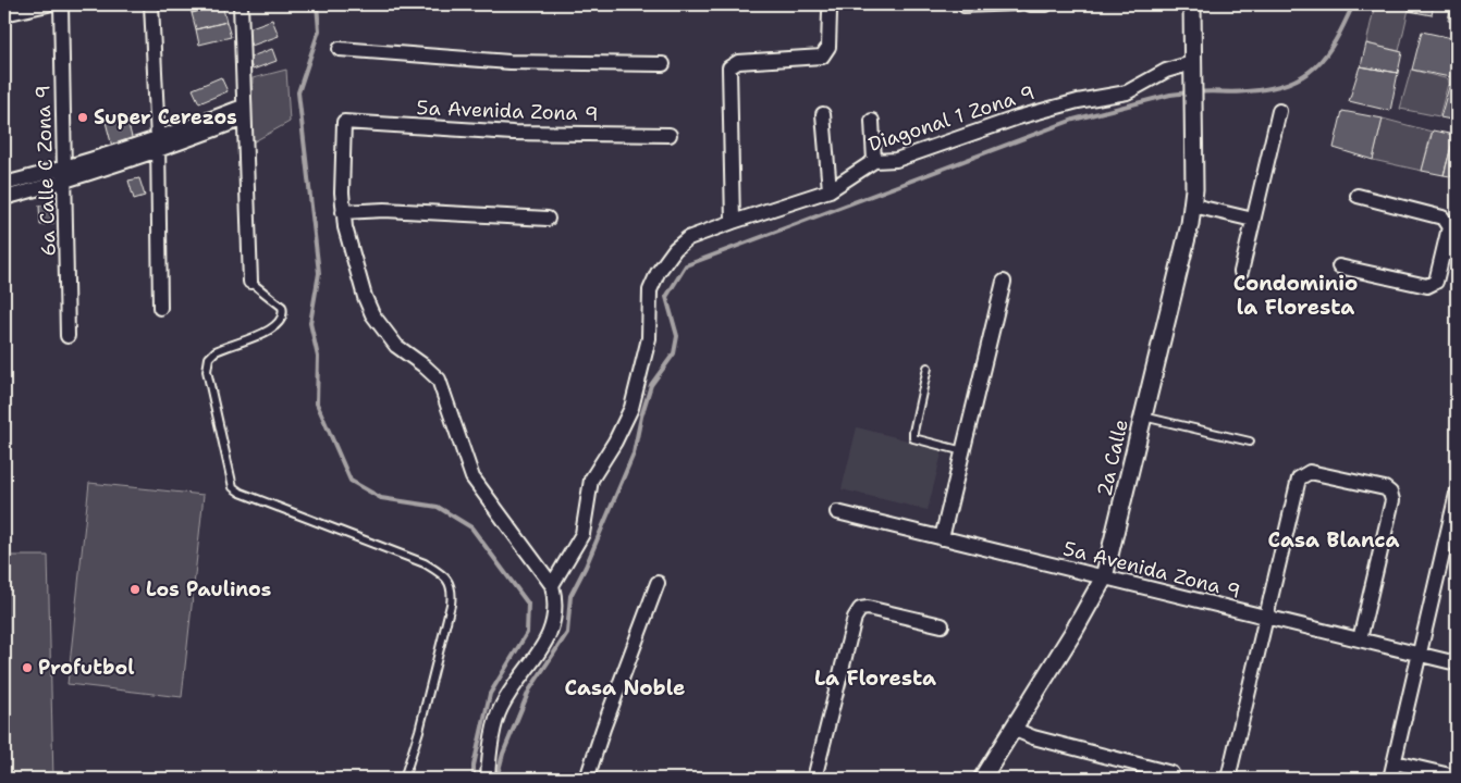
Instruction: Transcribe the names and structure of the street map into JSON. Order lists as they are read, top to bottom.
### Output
{
  "streets": {
    "street": [
      "5a Avenida Zona 9",
      "Diagonal 1 Zona 9",
      "6a Calle C Zona 9",
      "2a Calle"
    ]
  },
  "crossings": [
    ["5a Avenida Zona 9", "2a Calle"],
    ["Diagonal 1 Zona 9", "2a Calle"]
  ],
  "districts": [
    "Condominio la Floresta",
    "Casa Blanca",
    "La Floresta",
    "Casa Noble"
  ],
  "places": ["Super Cerezos", "Los Paulinos", "Profutbol"]
}
